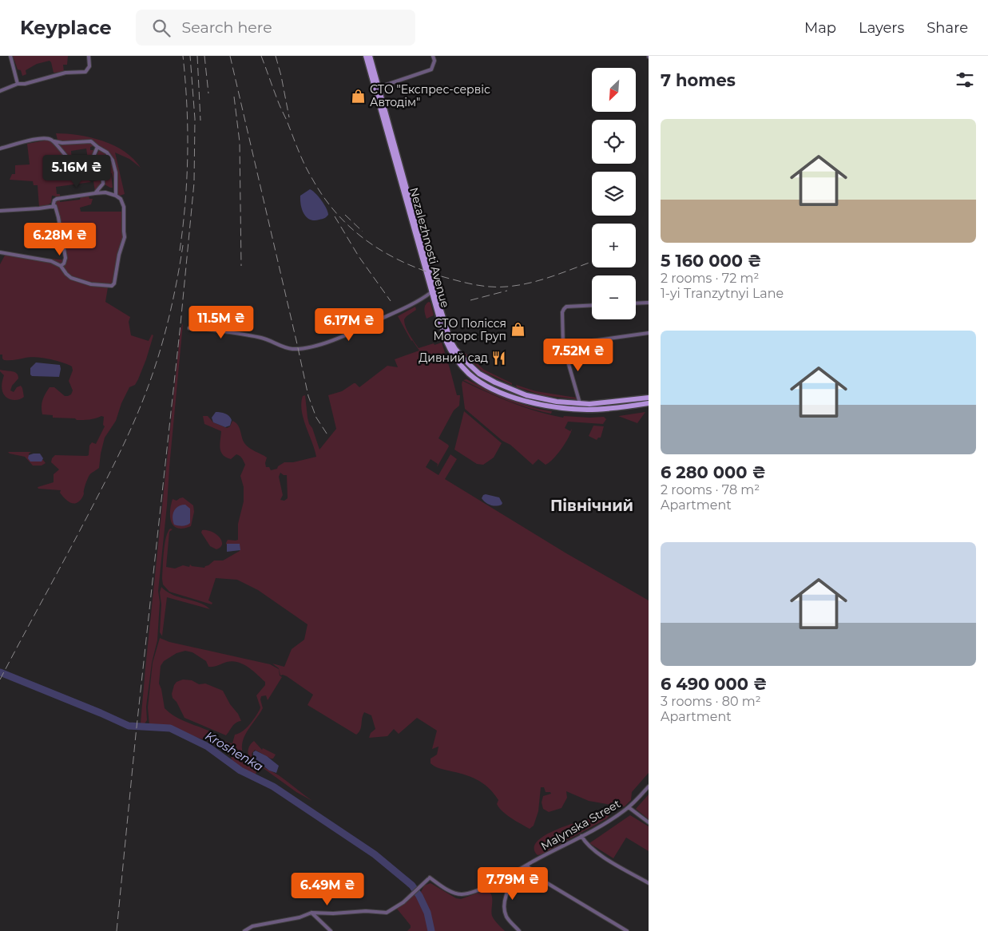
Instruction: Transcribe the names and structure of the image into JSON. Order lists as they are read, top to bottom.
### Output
{
  "streets": {
    "main road": ["Nezalezhnosti Avenue"],
    "street": ["Malynska Street"]
  },
  "districts": ["Північний"],
  "water": ["Kroshenka"],
  "places": {
    "shop": ["СТО \"Експрес-сервіс Автодім\"", "СТО Полісся Моторс Груп"],
    "restaurant": ["Дивний сад"]
  },
  "north": "bottom left",
  "page": {
    "header": "Keyplace",
    "search": "Search here",
    "nav": ["Map", "Layers", "Share"],
    "heading": "7 homes",
    "map_buttons": ["+", "−"],
    "list": [
      {
        "name": "5 160 000 ₴",
        "note": "2 rooms · 72 m² · 1-yi Tranzytnyi Lane"
      },
      {
        "name": "6 280 000 ₴",
        "note": "2 rooms · 78 m² · Apartment"
      },
      {
        "name": "6 490 000 ₴",
        "note": "3 rooms · 80 m² · Apartment"
      }
    ],
    "price": [
      "5.16M ₴",
      "6.28M ₴",
      "11.5M ₴",
      "6.17M ₴",
      "7.52M ₴",
      "7.79M ₴",
      "6.49M ₴"
    ]
  }
}
